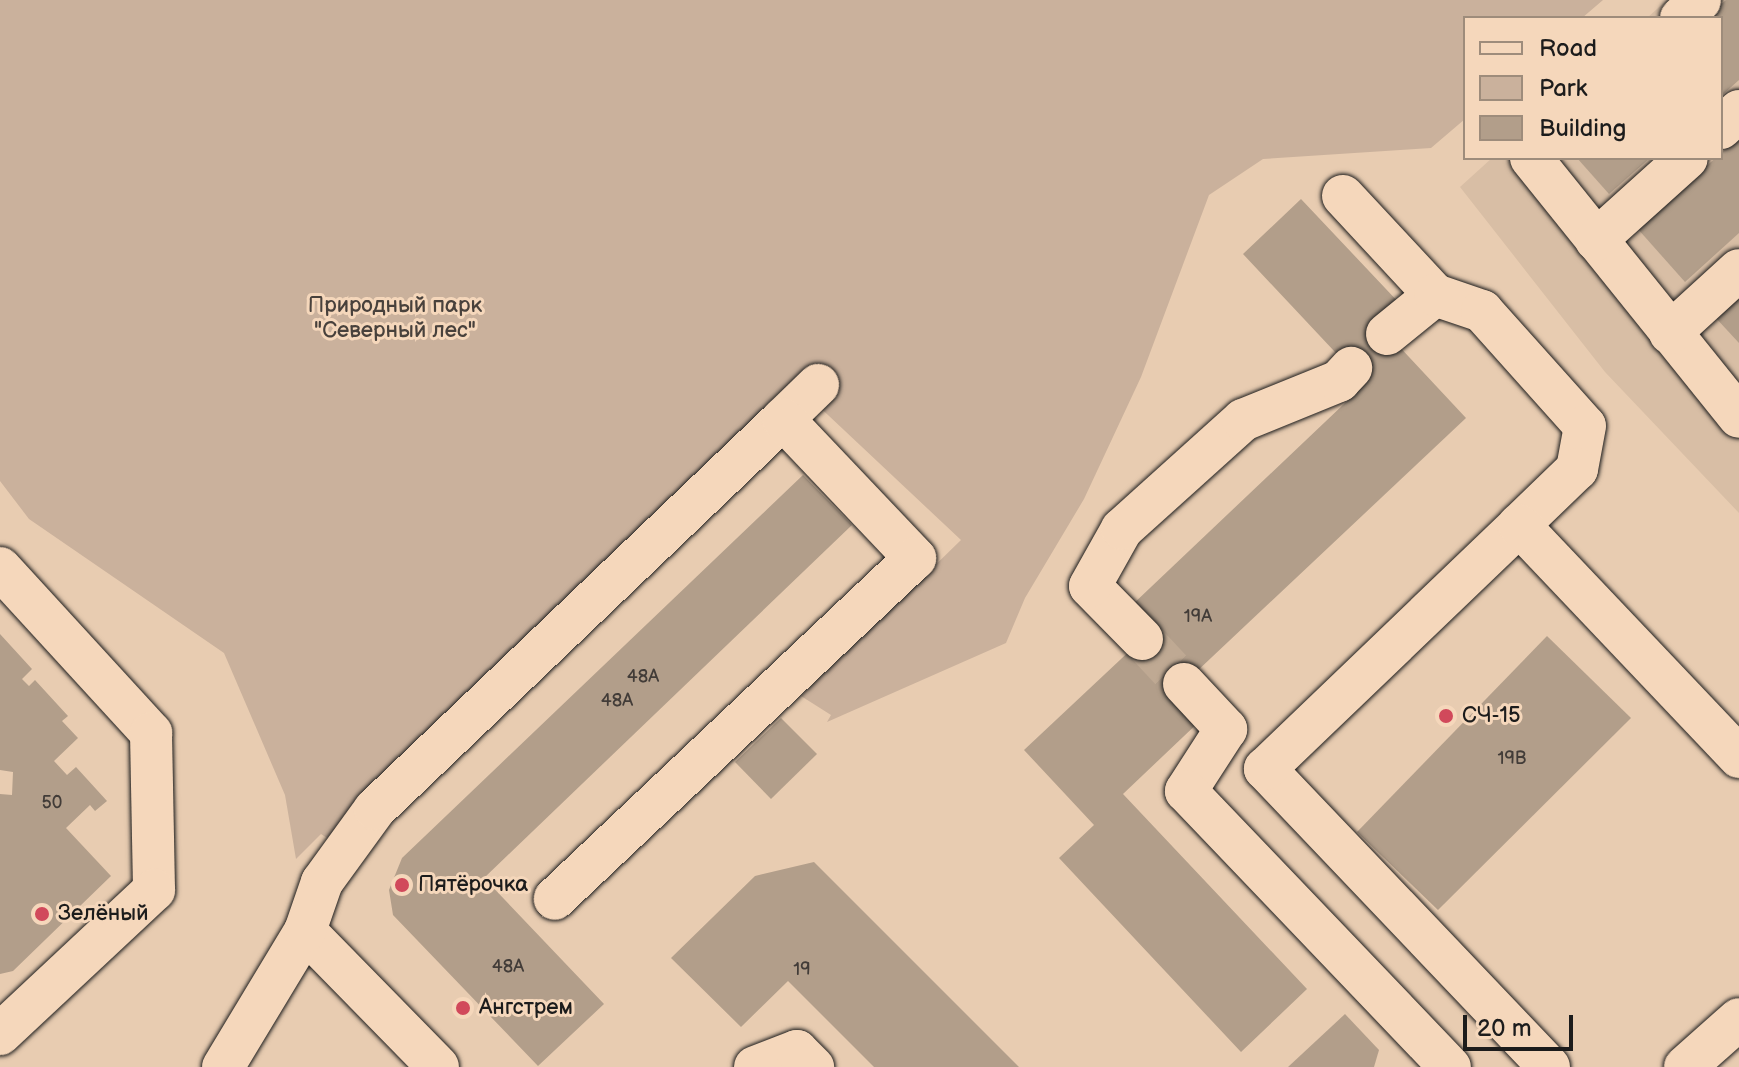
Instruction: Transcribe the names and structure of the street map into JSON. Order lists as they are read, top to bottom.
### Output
{
  "parks": ["Природный парк \"Северный лес\""],
  "places": [
    "СЧ-15",
    "Пятёрочка",
    "Зелёный",
    "Ангстрем"
  ],
  "house_numbers": [
    "19А",
    "48А",
    "48А",
    "19В",
    "50",
    "48А",
    "19"
  ],
  "legend": ["Road", "Park", "Building"],
  "scale_bar": "20 m"
}
